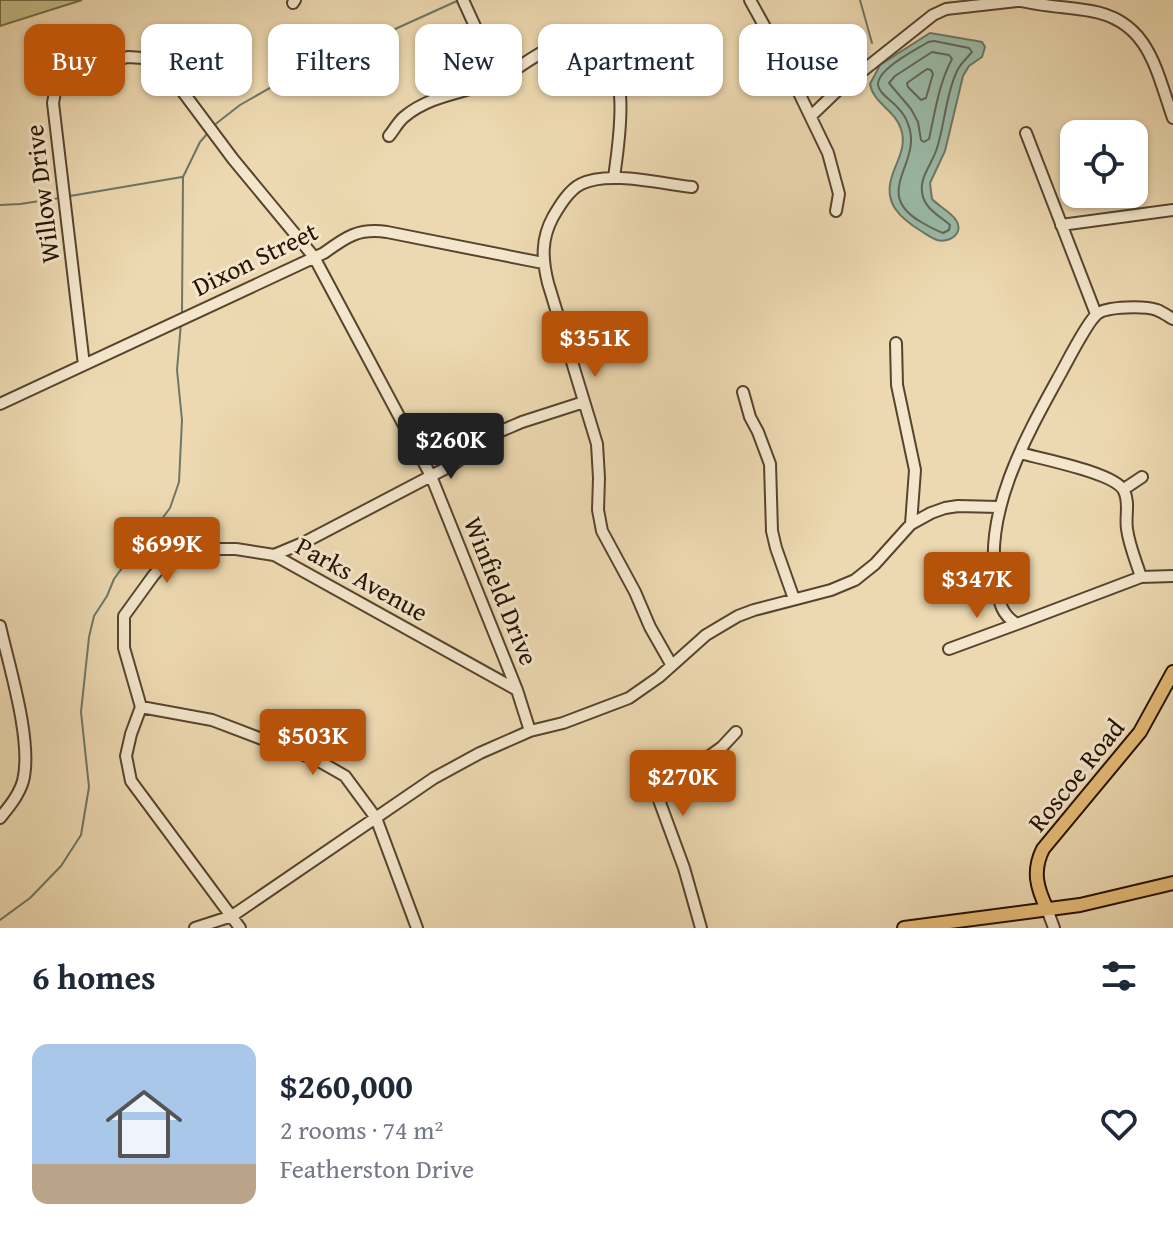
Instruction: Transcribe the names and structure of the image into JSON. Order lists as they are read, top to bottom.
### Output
{
  "streets": {
    "main road": ["Roscoe Road"],
    "street": [
      "Willow Drive",
      "Dixon Street",
      "Parks Avenue",
      "Winfield Drive"
    ]
  },
  "crossings": [
    ["Willow Drive", "Dixon Street"],
    ["Willow Drive", "Winfield Drive"],
    ["Dixon Street", "Winfield Drive"],
    ["Parks Avenue", "Winfield Drive"]
  ],
  "page": {
    "chip": [
      "Buy",
      "Rent",
      "Filters",
      "New",
      "Apartment",
      "House"
    ],
    "price": [
      "$351K",
      "$260K",
      "$699K",
      "$347K",
      "$503K",
      "$270K"
    ],
    "heading": "6 homes",
    "list": [
      {
        "name": "$260,000",
        "note": "2 rooms · 74 m² · Featherston Drive"
      }
    ]
  }
}
